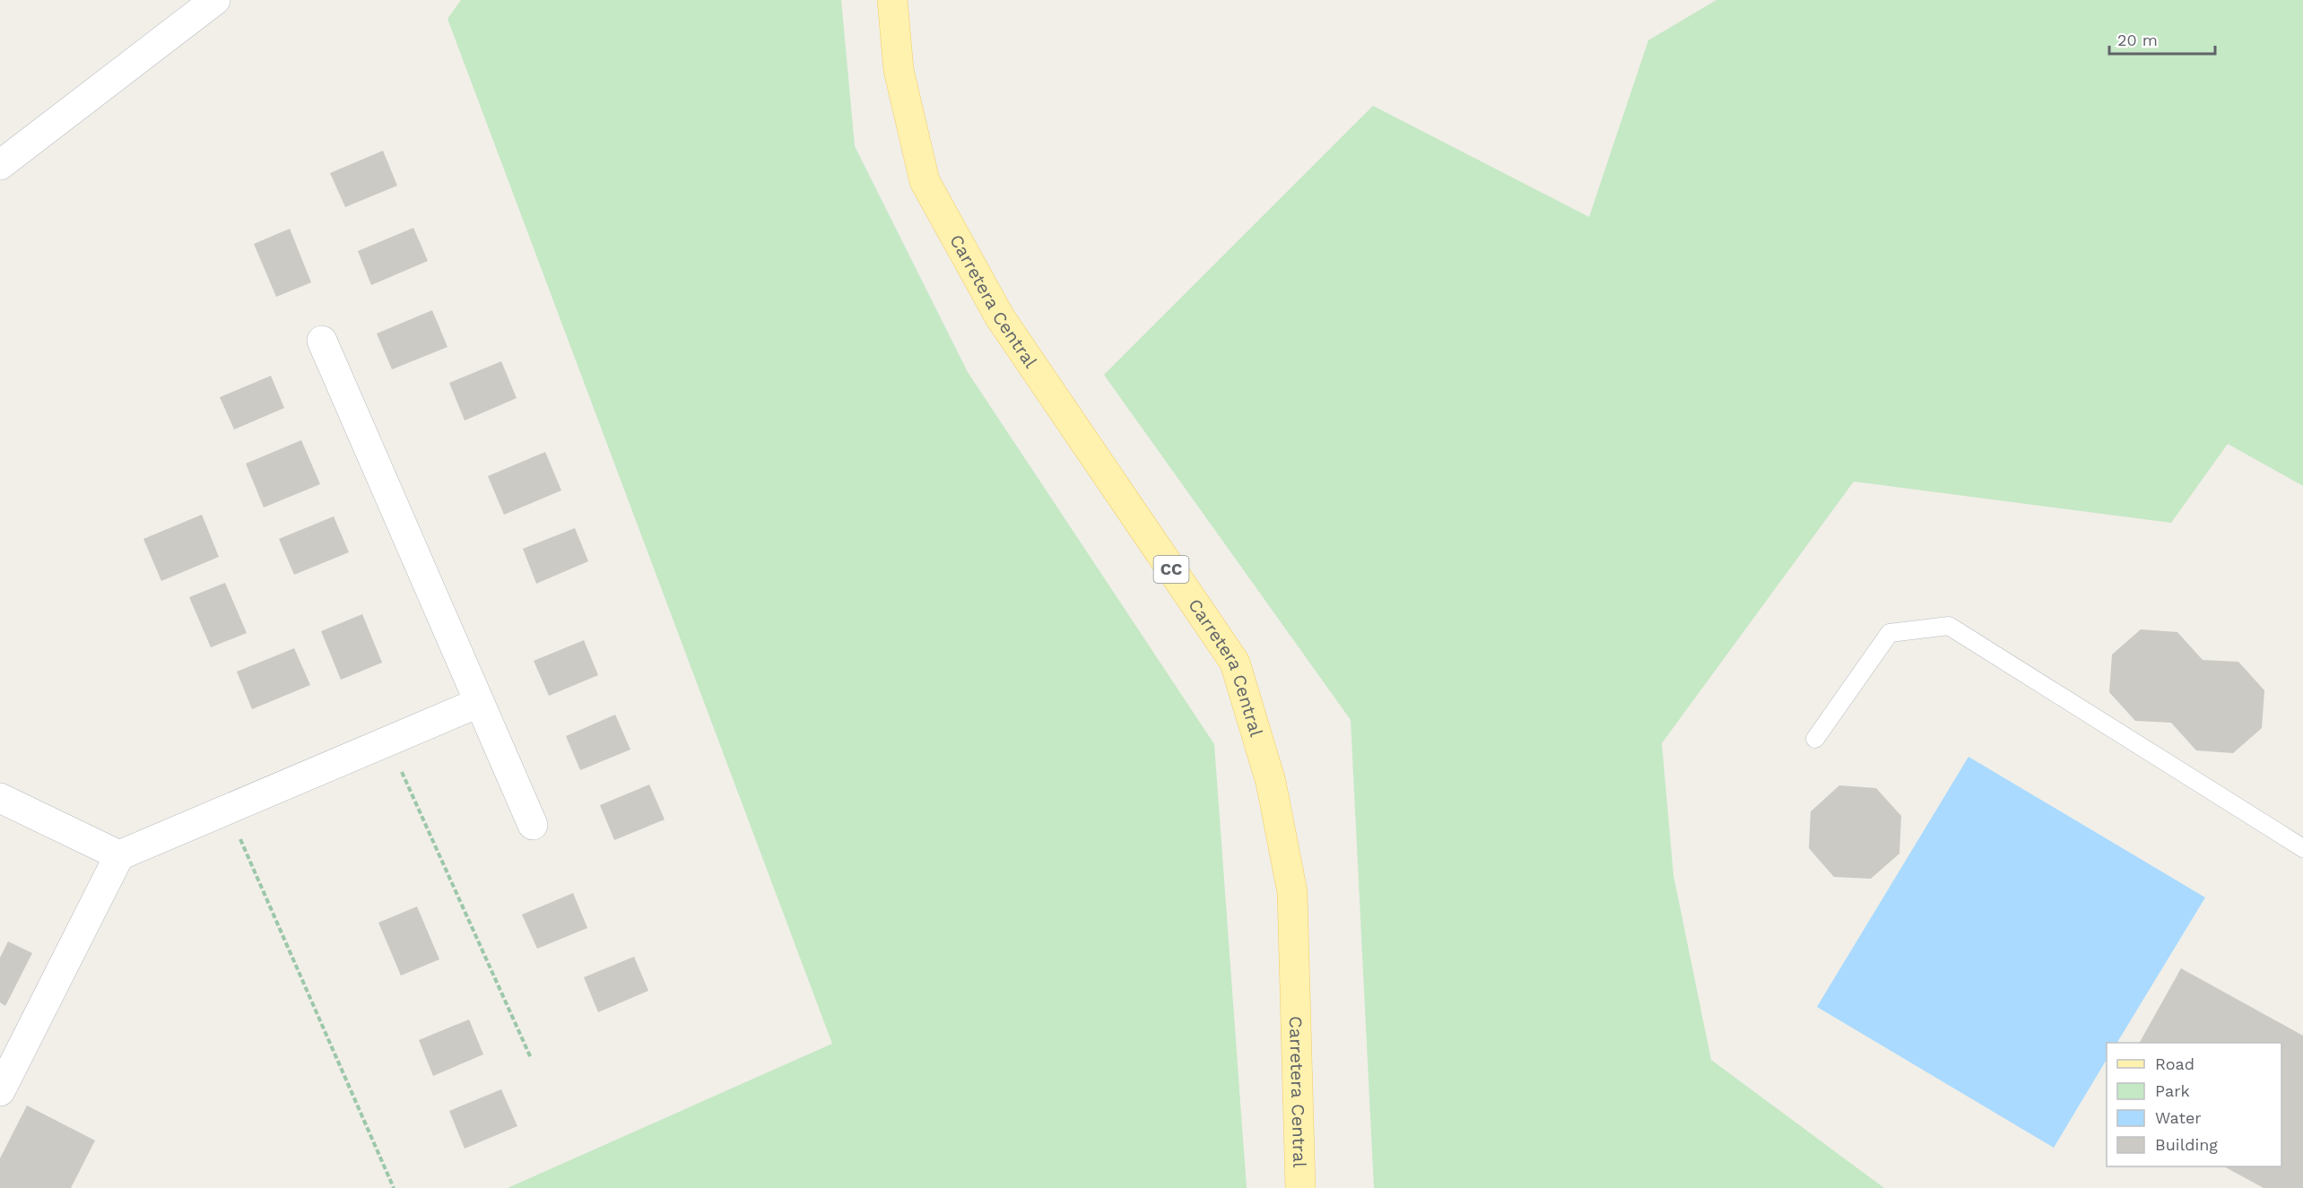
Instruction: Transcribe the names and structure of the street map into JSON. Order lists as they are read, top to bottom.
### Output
{
  "streets": {
    "main road": ["Carretera Central", "CC"]
  },
  "legend": [
    "Road",
    "Park",
    "Water",
    "Building"
  ],
  "scale_bar": "20 m"
}
